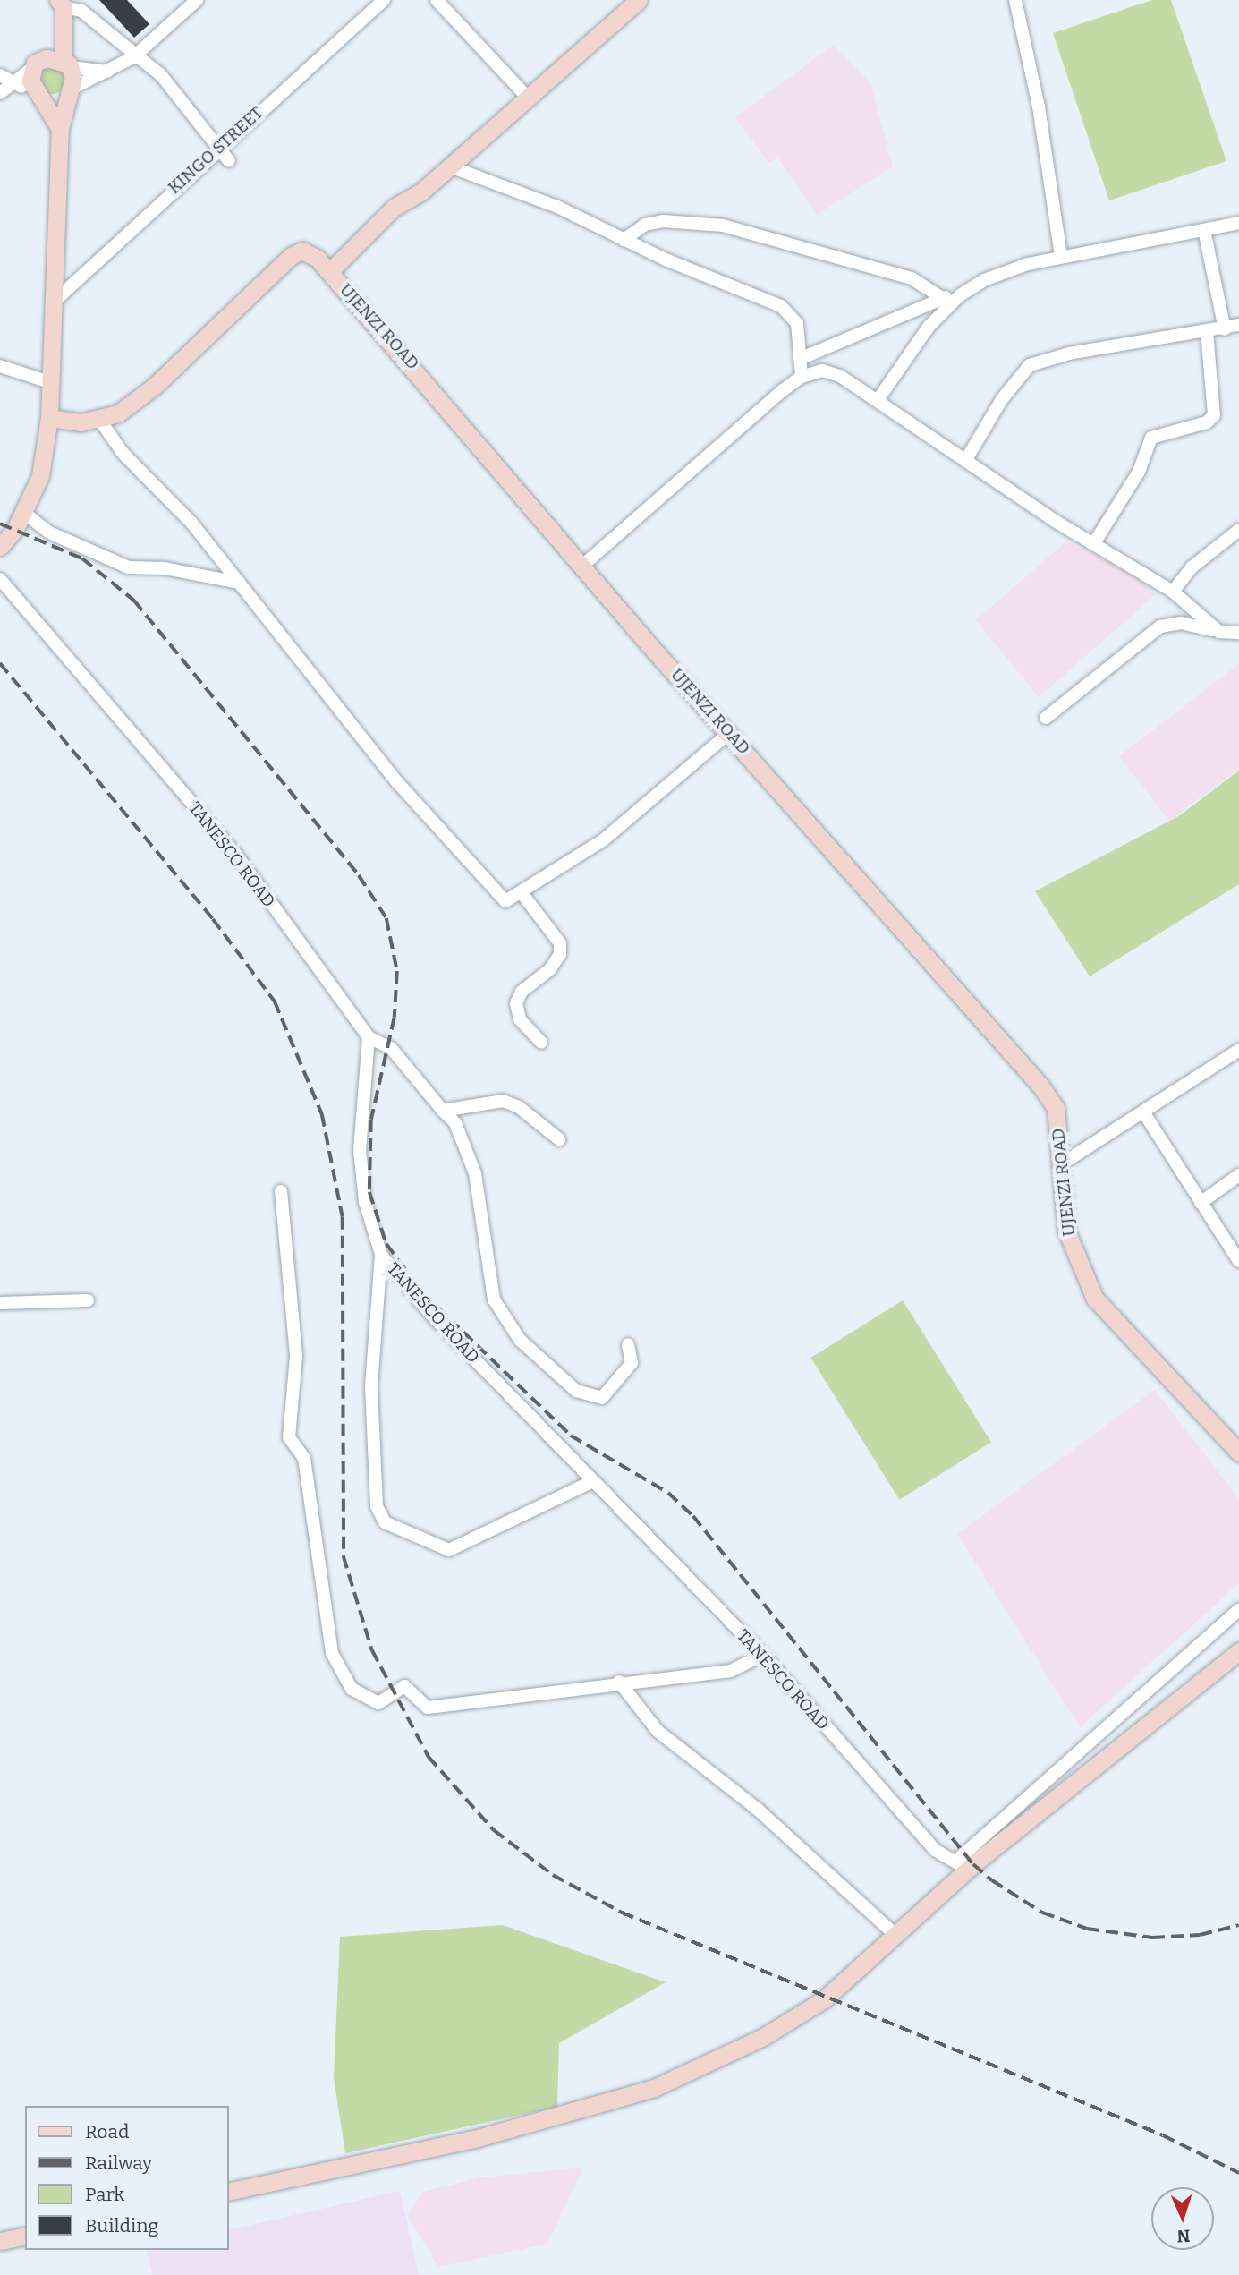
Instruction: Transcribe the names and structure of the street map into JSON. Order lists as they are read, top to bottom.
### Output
{
  "streets": {
    "street": ["KINGO STREET", "UJENZI ROAD", "TANESCO ROAD"]
  },
  "legend": [
    "Road",
    "Railway",
    "Park",
    "Building"
  ],
  "north": "bottom"
}
